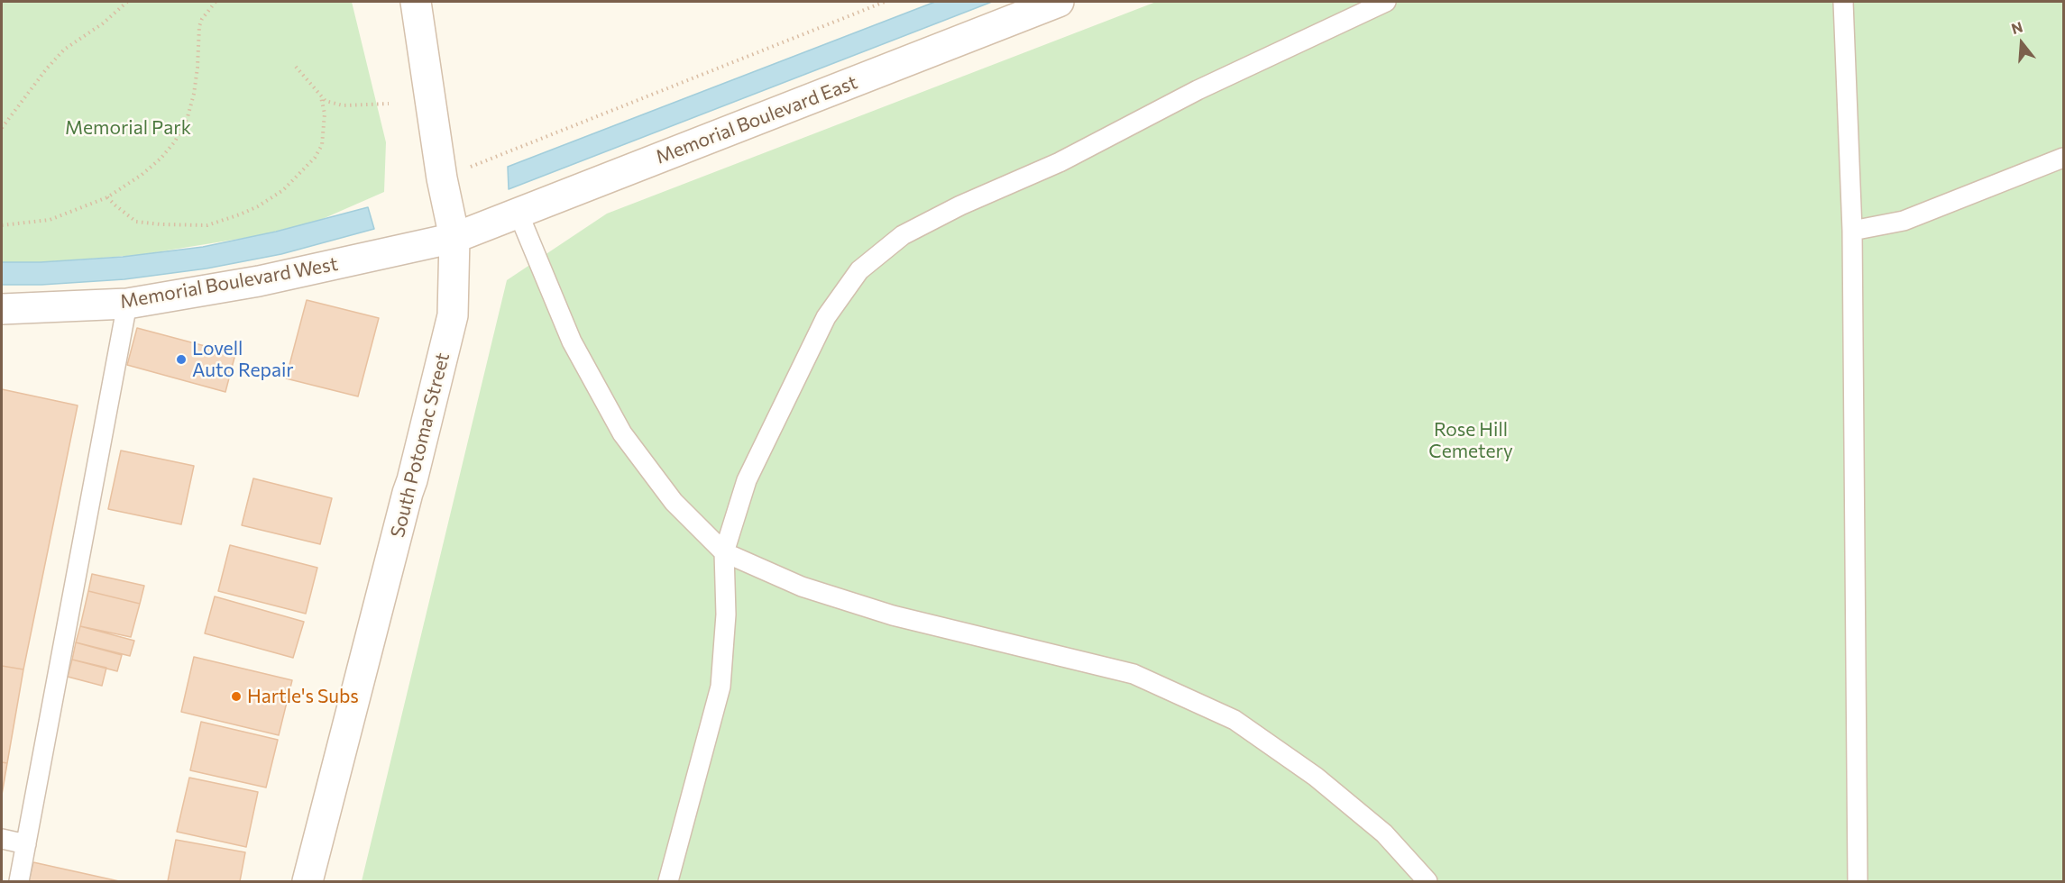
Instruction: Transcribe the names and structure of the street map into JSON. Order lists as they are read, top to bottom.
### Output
{
  "streets": {
    "main road": ["Memorial Boulevard East", "Memorial Boulevard West", "South Potomac Street"]
  },
  "crossings": [
    ["Memorial Boulevard East", "Memorial Boulevard West"],
    ["Memorial Boulevard East", "South Potomac Street"],
    ["Memorial Boulevard West", "South Potomac Street"]
  ],
  "parks": ["Memorial Park", "Rose Hill Cemetery"],
  "places": ["Lovell Auto Repair", "Hartle's Subs"],
  "north": "top"
}
